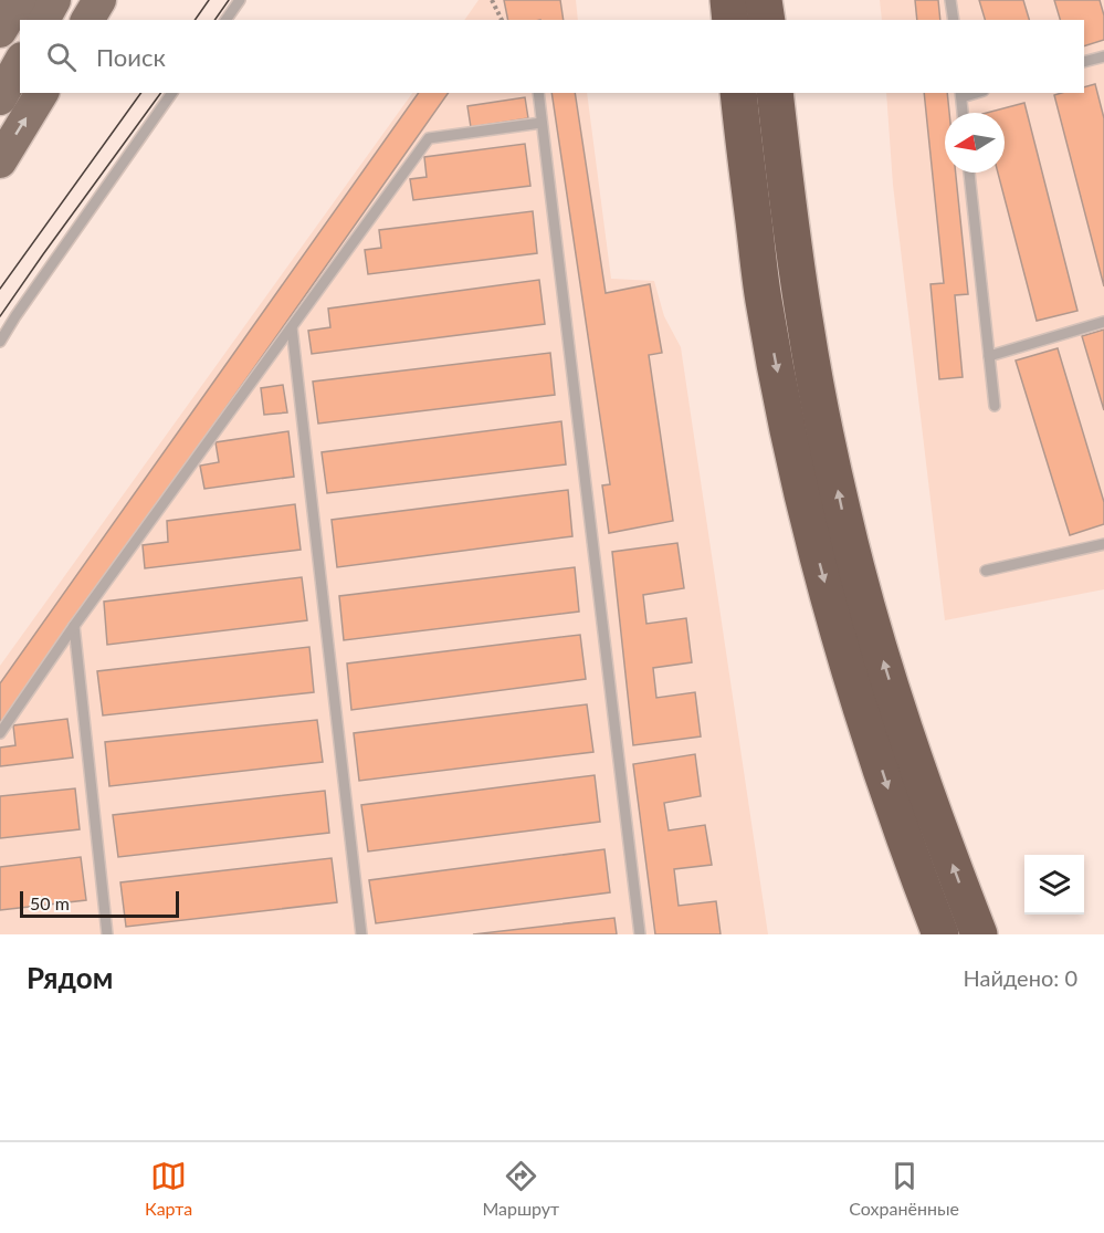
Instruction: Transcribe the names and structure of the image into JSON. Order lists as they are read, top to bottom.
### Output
{
  "scale_bar": "50 m",
  "north": "left",
  "page": {
    "search": "Поиск",
    "scale": "50 m",
    "heading": ["Рядом", "Найдено: 0"],
    "nav": ["Карта", "Маршрут", "Сохранённые"]
  }
}
